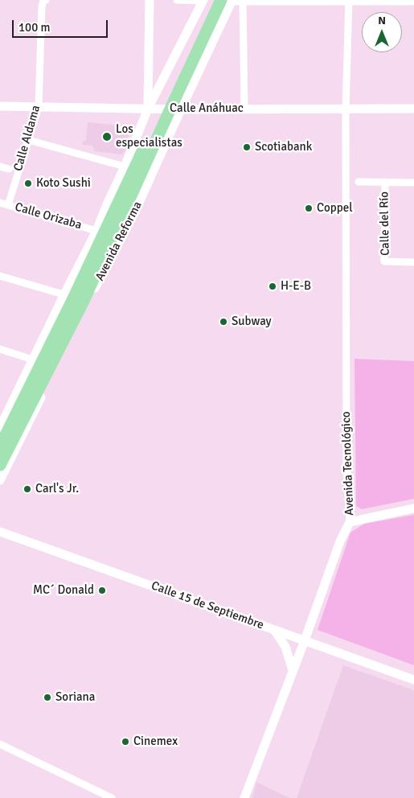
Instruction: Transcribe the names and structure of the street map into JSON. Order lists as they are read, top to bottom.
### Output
{
  "streets": {
    "main road": ["Avenida Reforma"],
    "street": [
      "Calle Anáhuac",
      "Calle Aldama",
      "Calle Orizaba",
      "Calle del Río",
      "Avenida Tecnológico",
      "Calle 15 de Septiembre"
    ]
  },
  "crossings": [
    ["Calle Anáhuac", "Calle Aldama"],
    ["Calle Anáhuac", "Avenida Reforma"],
    ["Calle Anáhuac", "Avenida Tecnológico"],
    ["Calle Aldama", "Calle Orizaba"],
    ["Calle Orizaba", "Avenida Reforma"],
    ["Avenida Tecnológico", "Calle 15 de Septiembre"]
  ],
  "places": [
    "Los especialistas",
    "Scotiabank",
    "Koto Sushi",
    "Coppel",
    "H-E-B",
    "Subway",
    "Carl's Jr.",
    "MC´ Donald",
    "Soriana",
    "Cinemex"
  ],
  "scale_bar": "100 m",
  "north": "top"
}
